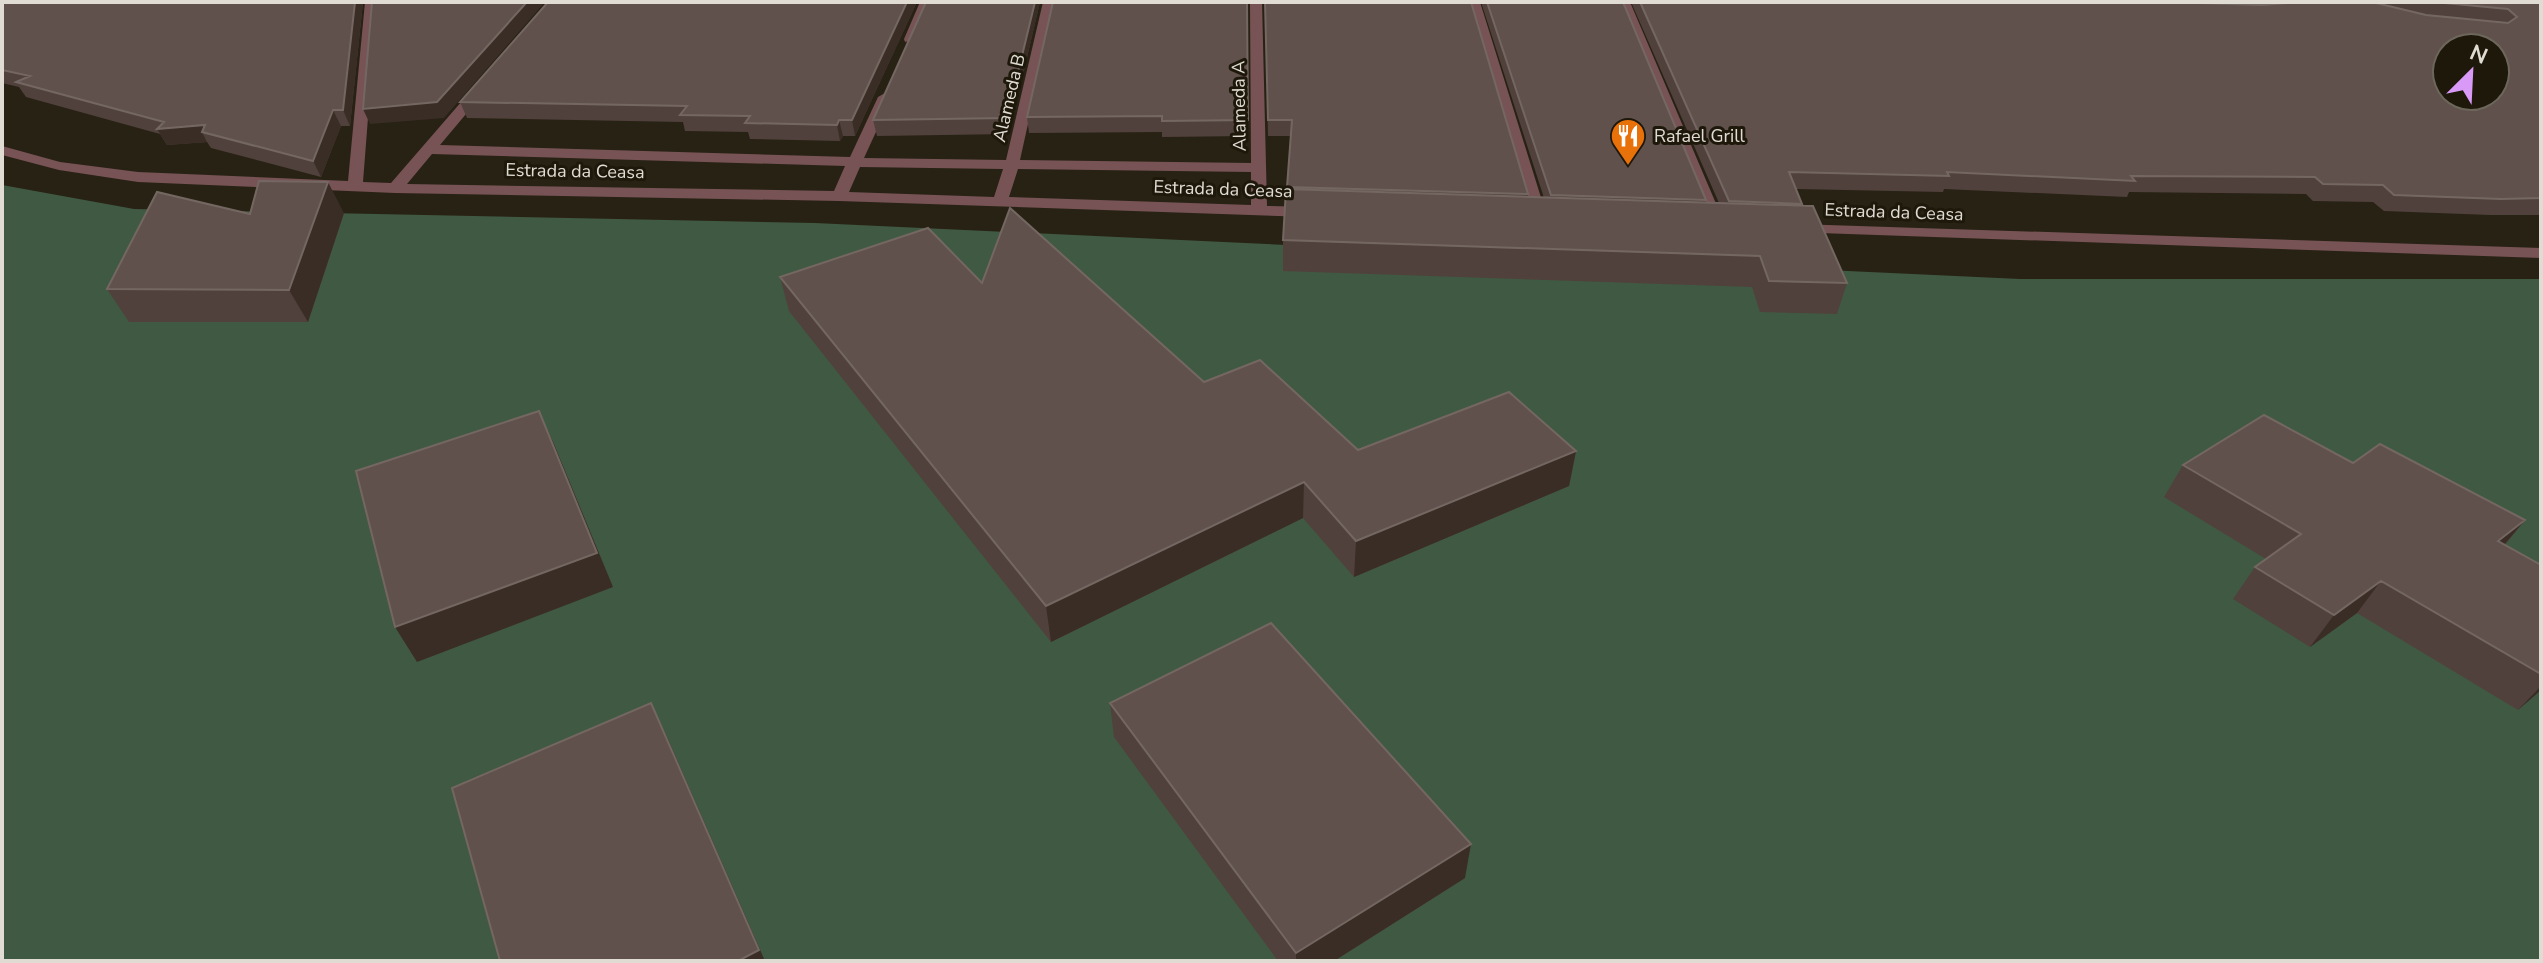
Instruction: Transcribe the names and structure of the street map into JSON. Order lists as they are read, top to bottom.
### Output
{
  "streets": {
    "street": ["Alameda B", "Alameda A", "Estrada da Ceasa"]
  },
  "crossings": [
    ["Alameda B", "Estrada da Ceasa"],
    ["Alameda A", "Estrada da Ceasa"]
  ],
  "places": {
    "restaurant": ["Rafael Grill"]
  },
  "north": "top right"
}
